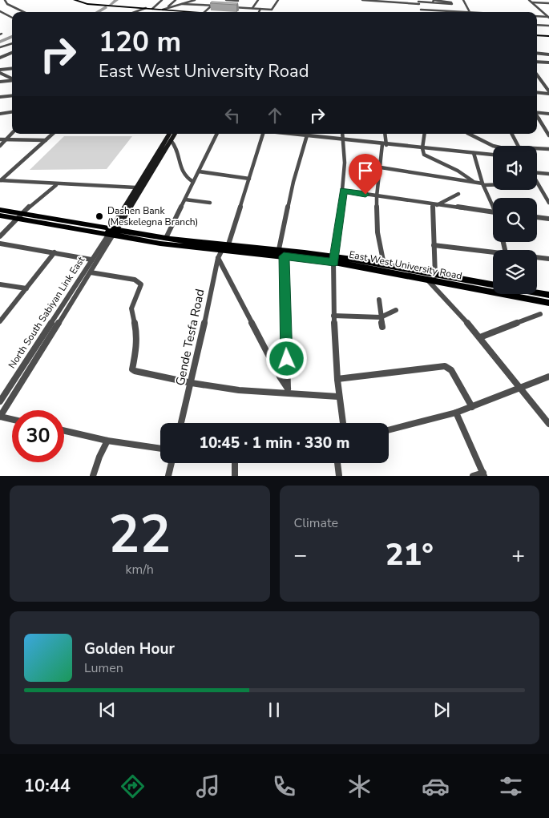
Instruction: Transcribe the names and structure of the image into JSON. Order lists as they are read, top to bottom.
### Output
{
  "streets": {
    "main road": ["East West University Road", "North South Sabiyan Link East"],
    "street": ["Gende Tesfa Road"]
  },
  "crossings": [
    ["East West University Road", "North South Sabiyan Link East"],
    ["East West University Road", "Gende Tesfa Road"]
  ],
  "places": ["Dashen Bank (Meskelegna Branch)"],
  "page": {
    "turn": ["120 m", "East West University Road"],
    "limit": "30",
    "trip": "10:45 · 1 min · 330 m",
    "tile": [
      ["22", "km/h"],
      "Climate"
    ],
    "heat": ["−", "21°", "+"],
    "song": ["Golden Hour", "Lumen"],
    "tabs": "10:44"
  }
}
